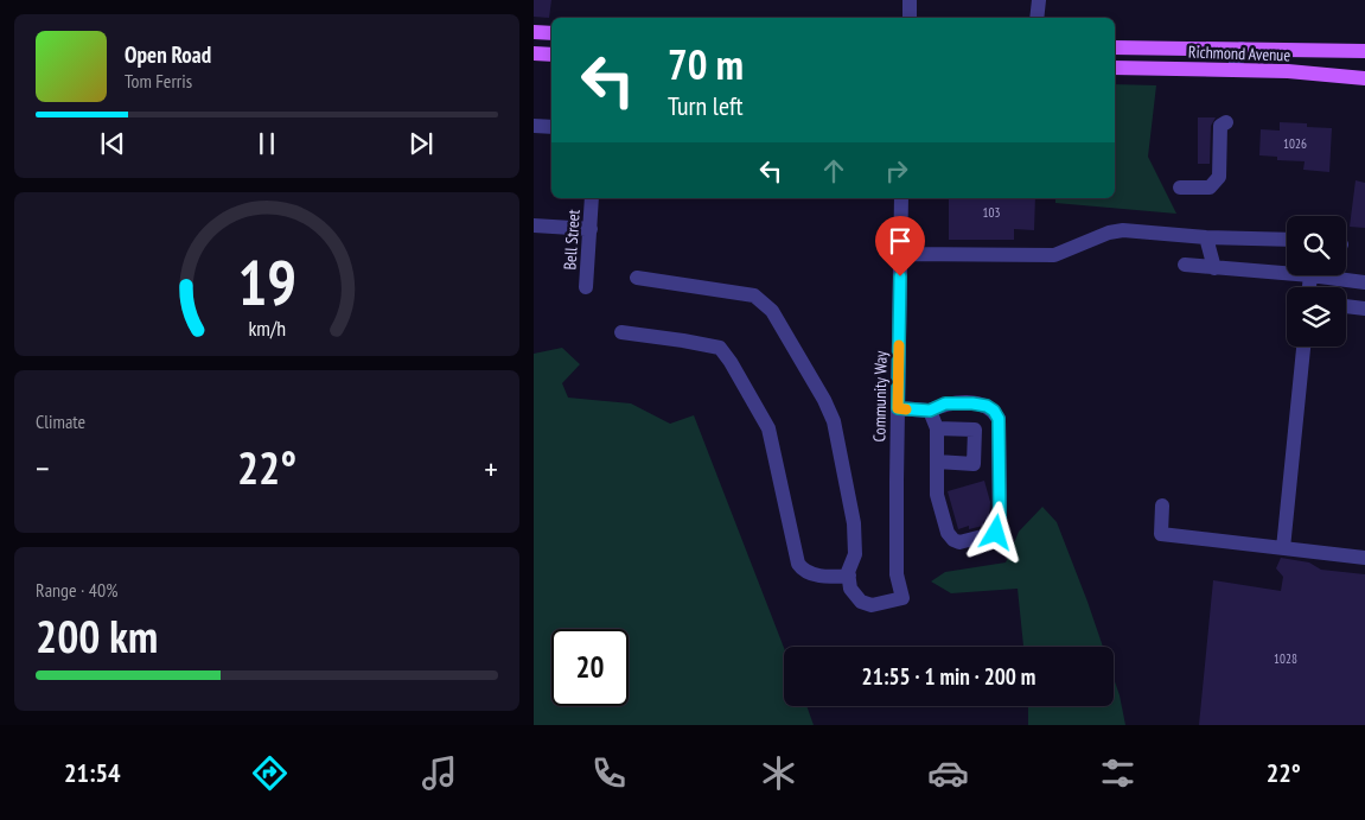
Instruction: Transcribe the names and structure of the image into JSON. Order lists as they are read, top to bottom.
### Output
{
  "streets": {
    "main road": ["Richmond Avenue"],
    "street": ["Bell Street", "Community Way"]
  },
  "house_numbers": ["1026", "103", "1028"],
  "page": {
    "turn": ["70 m", "Turn left"],
    "song": ["Open Road", "Tom Ferris"],
    "tile": [
      "Climate",
      ["Range · 40%", "200 km"]
    ],
    "heat": ["−", "22°", "+"],
    "limit": "20",
    "trip": "21:55 · 1 min · 200 m",
    "tabs": ["21:54", "22°"],
    "gauge": ["19", "km/h"]
  }
}
